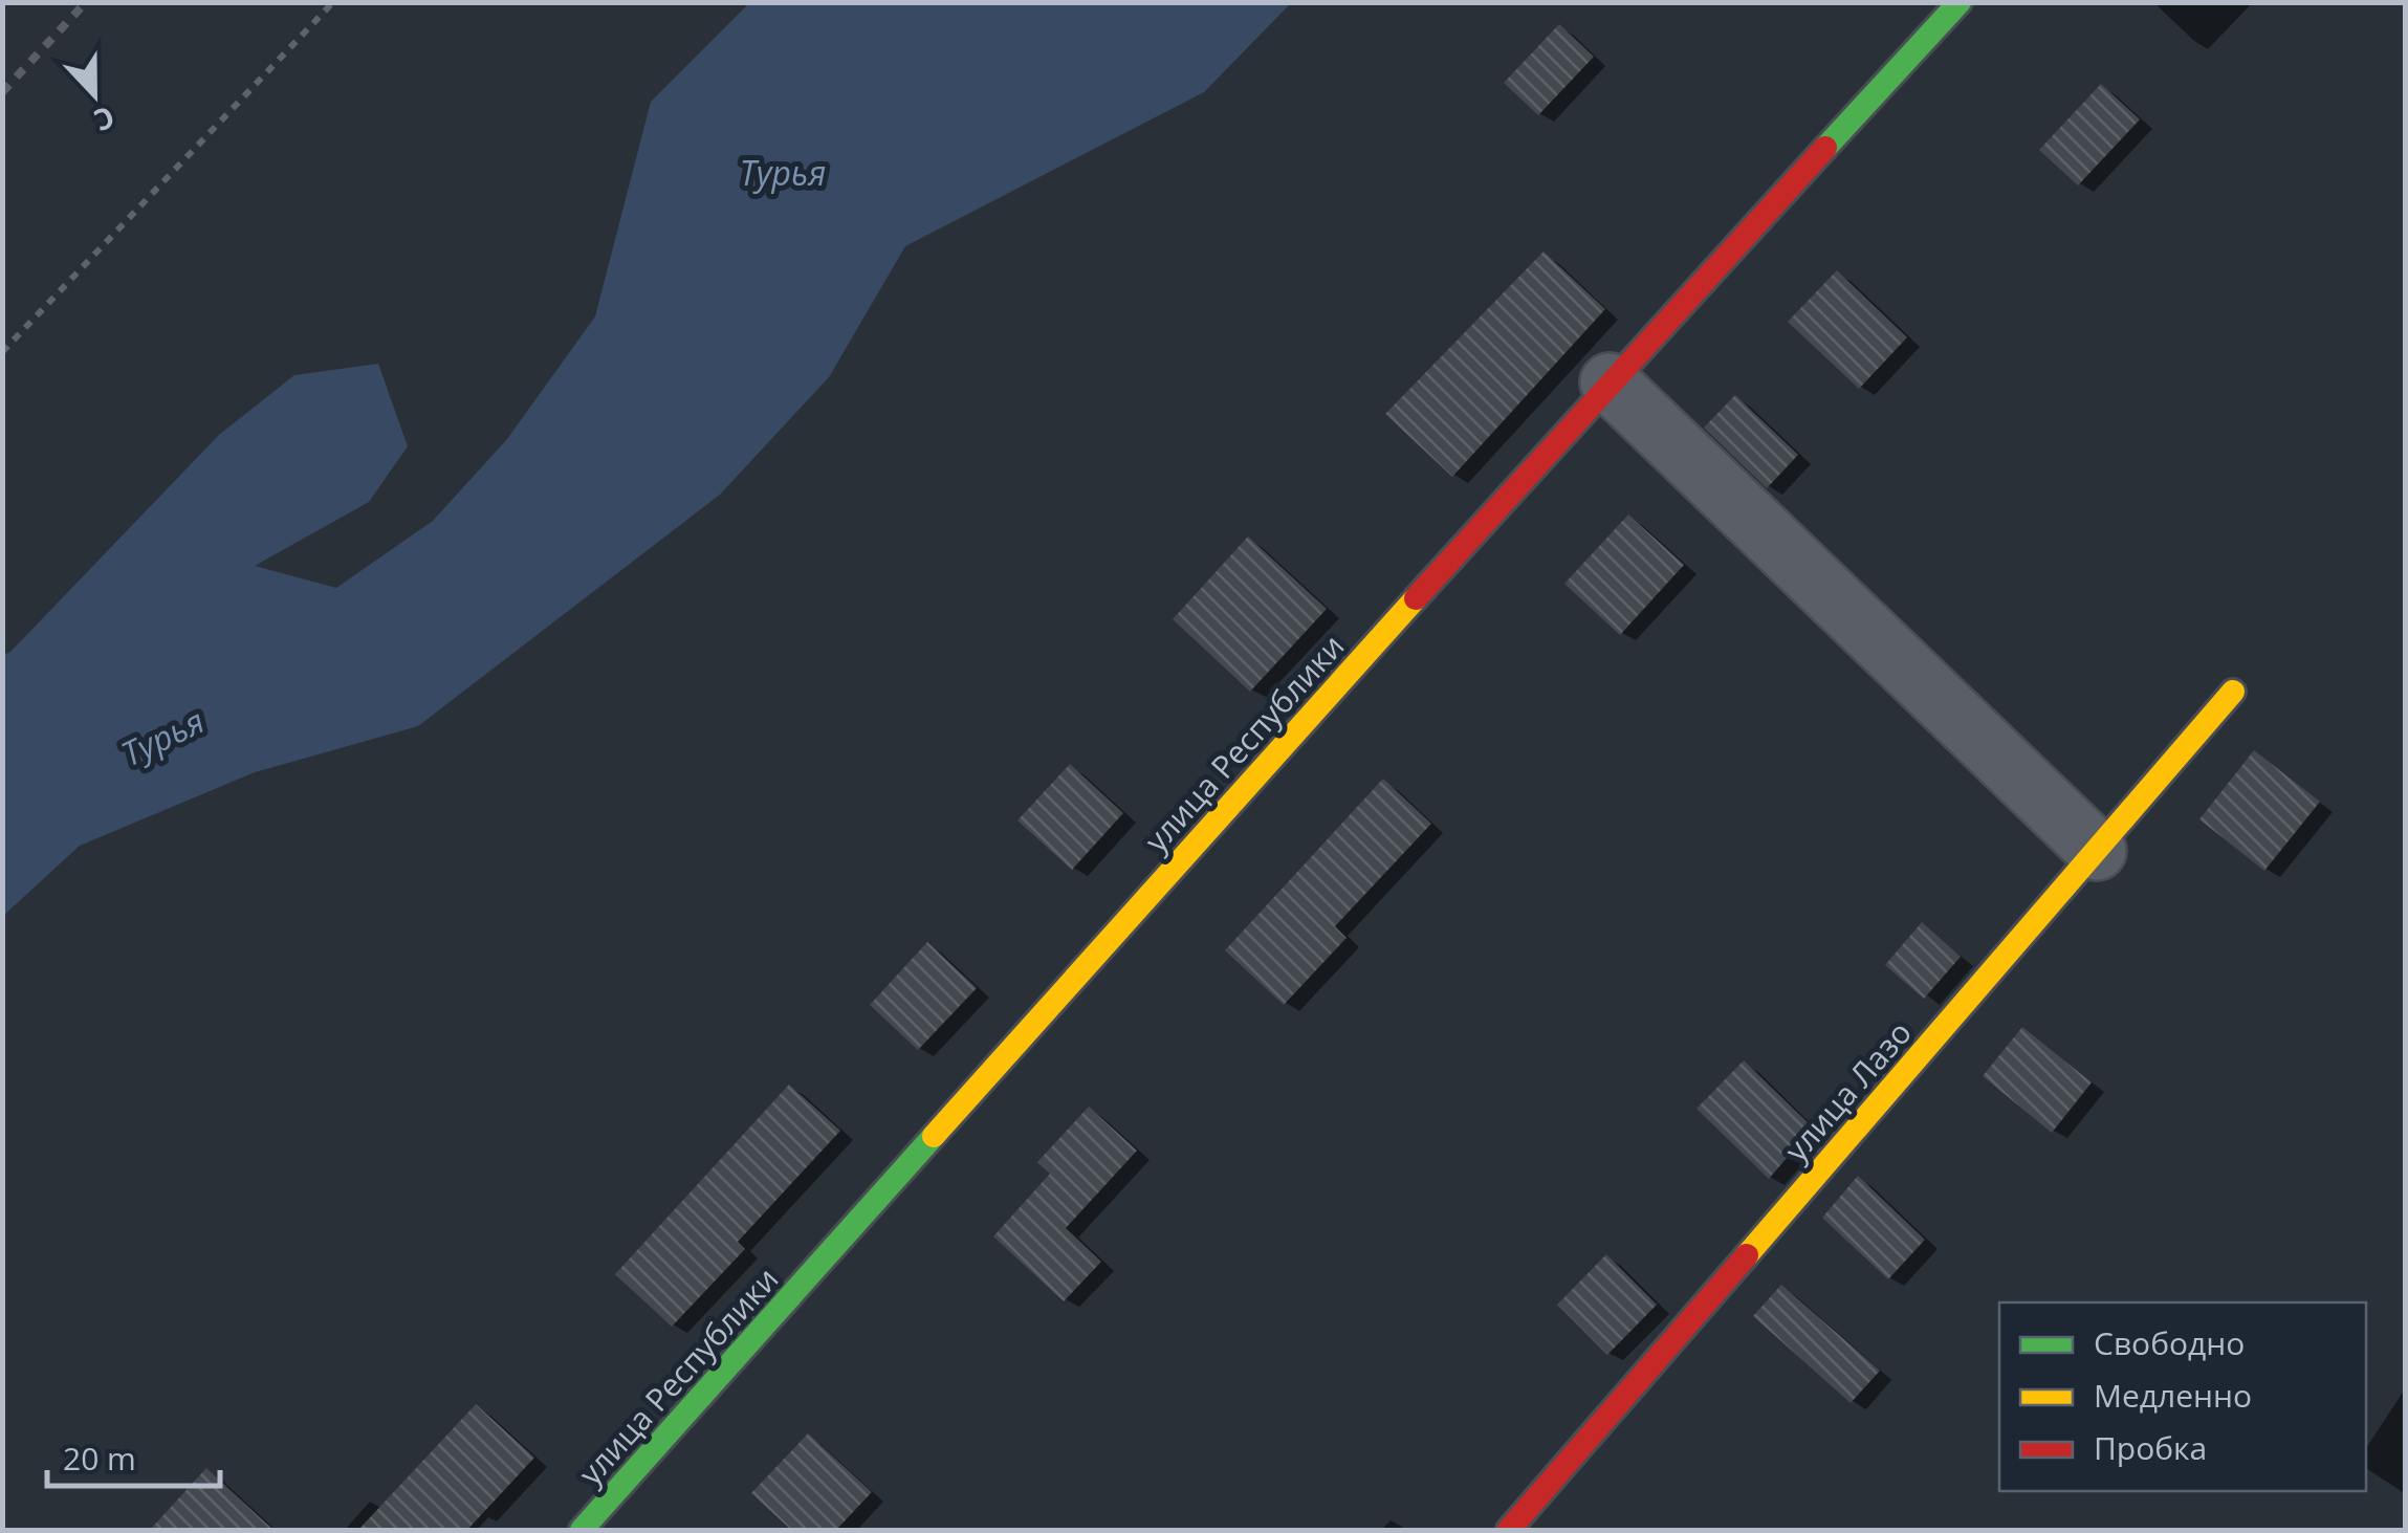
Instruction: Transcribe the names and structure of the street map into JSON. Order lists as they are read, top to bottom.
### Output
{
  "streets": {
    "street": ["улица Республики", "улица Лазо"]
  },
  "water": ["Турья"],
  "legend": ["Свободно", "Медленно", "Пробка"],
  "scale_bar": "20 m",
  "north": "bottom"
}
